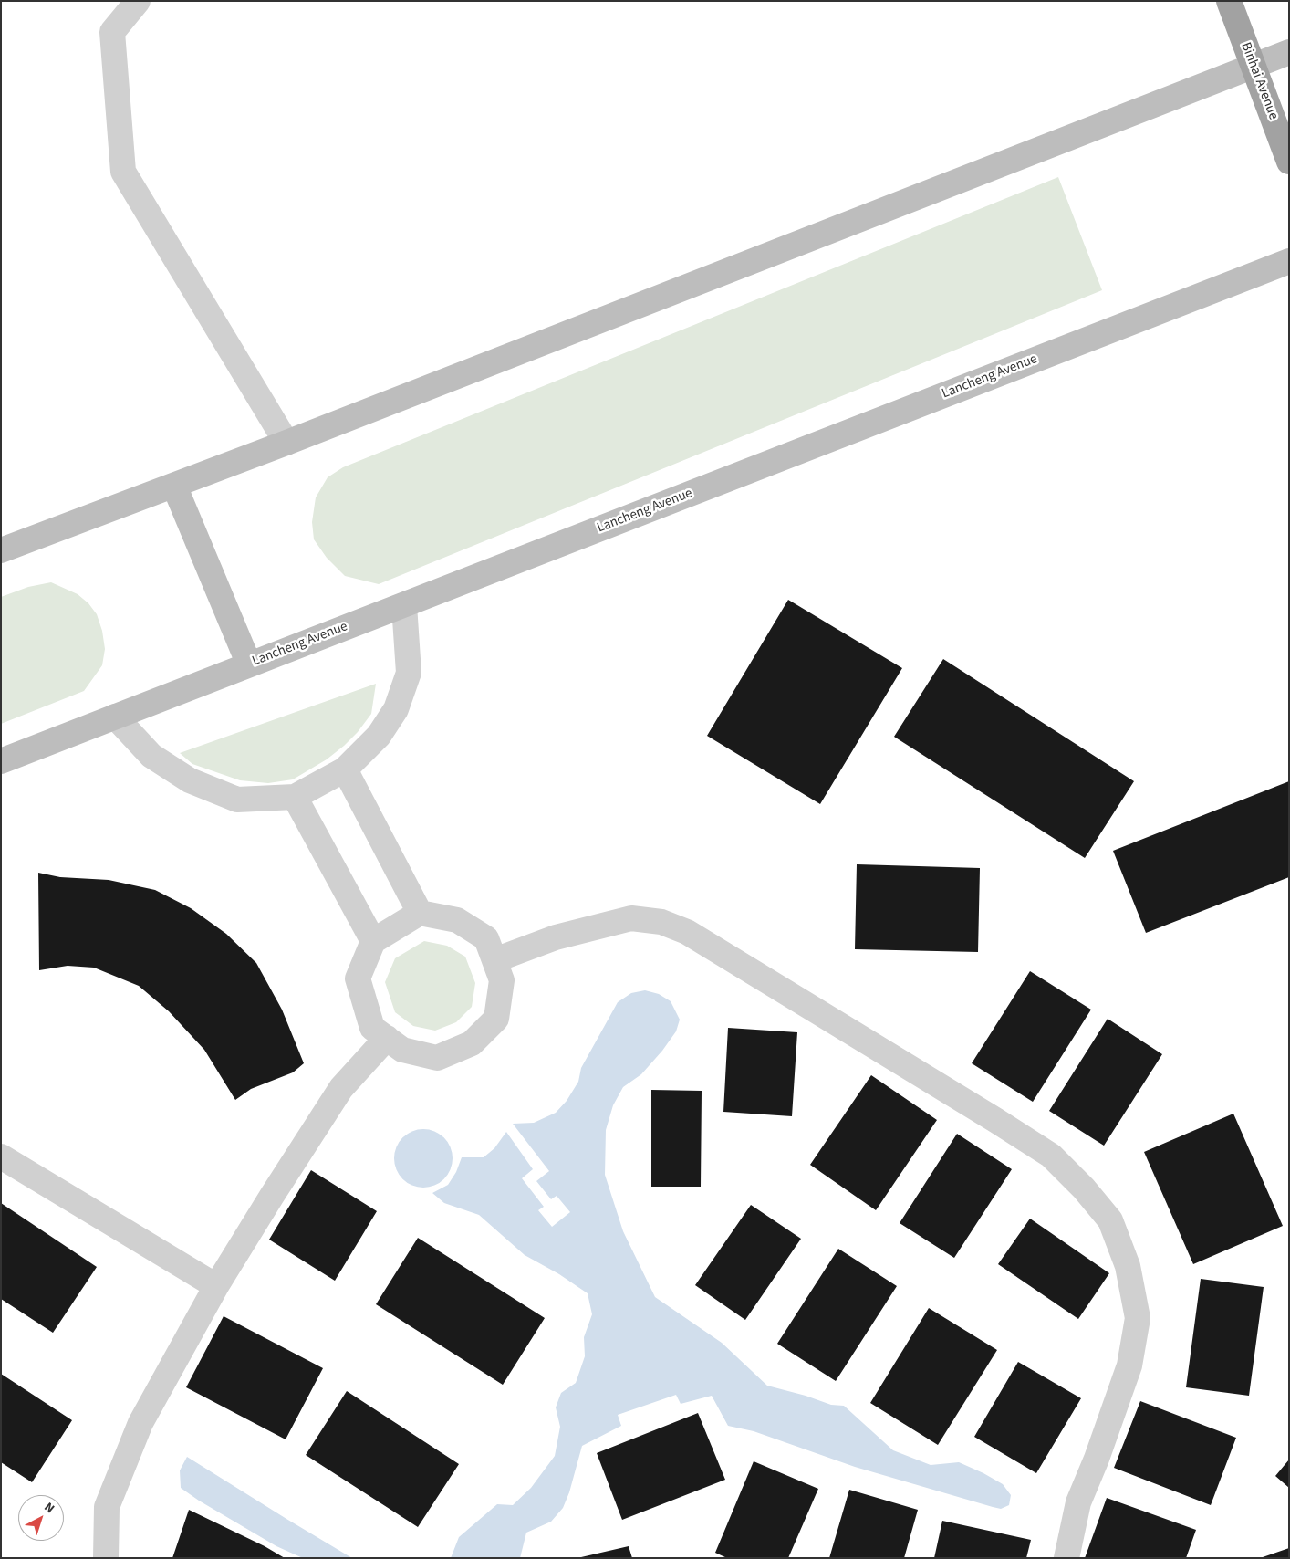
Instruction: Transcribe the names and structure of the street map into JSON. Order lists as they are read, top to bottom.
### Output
{
  "streets": {
    "highway": ["Binhai Avenue"],
    "main road": ["Lancheng Avenue"]
  },
  "north": "top right"
}
